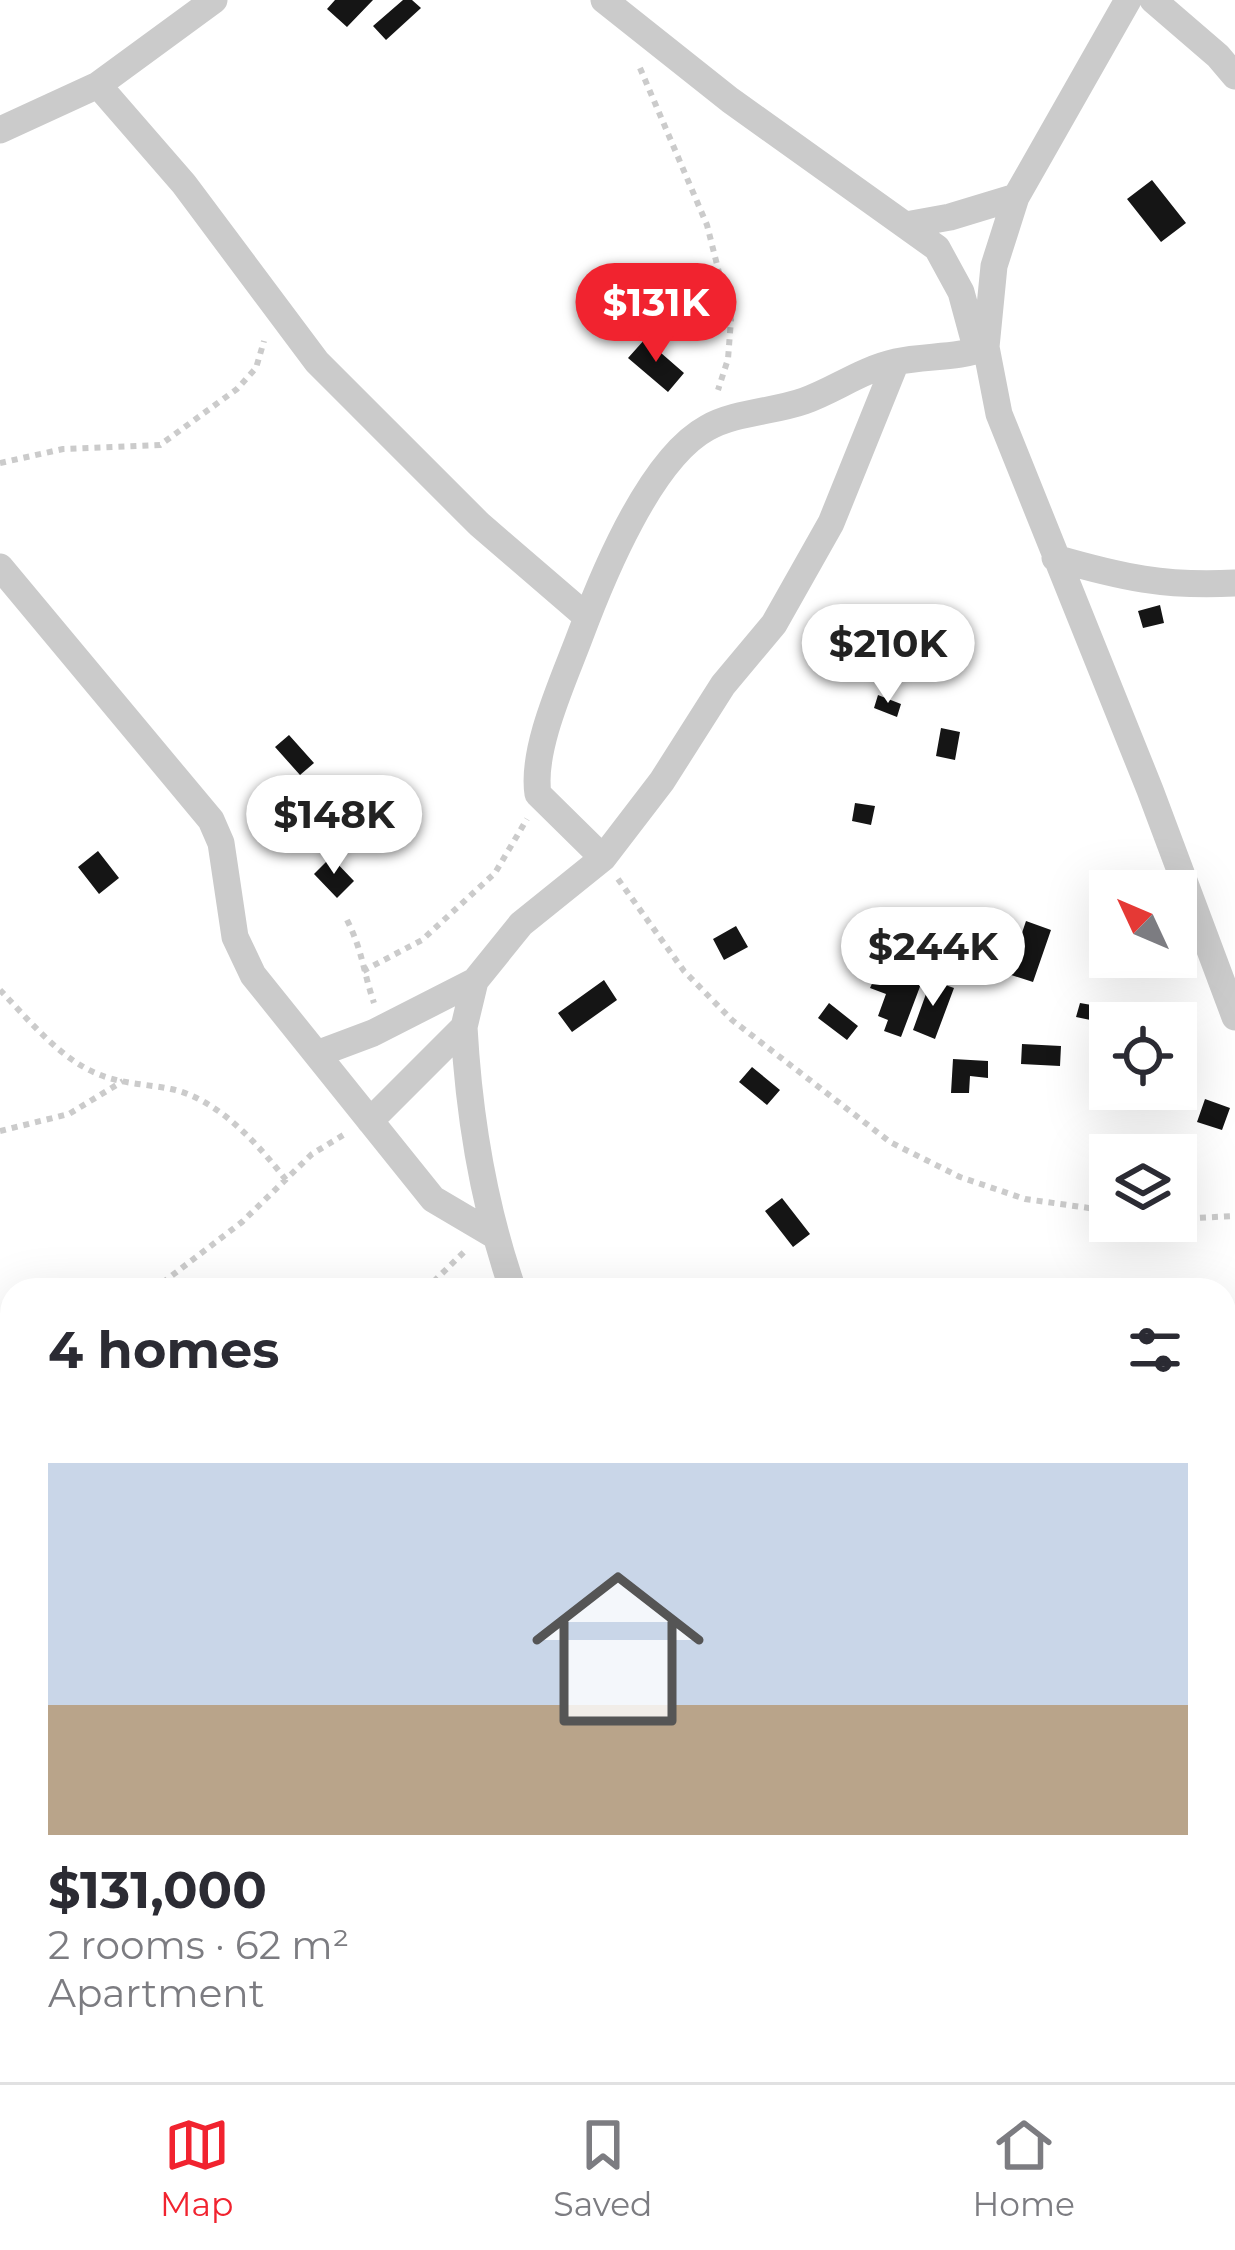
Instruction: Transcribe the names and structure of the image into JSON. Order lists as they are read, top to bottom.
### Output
{
  "north": "top left",
  "page": {
    "price": [
      "$131K",
      "$210K",
      "$148K",
      "$244K"
    ],
    "heading": "4 homes",
    "list": [
      {
        "name": "$131,000",
        "note": "2 rooms · 62 m² · Apartment"
      }
    ],
    "tabs": ["Map", "Saved", "Home"]
  }
}
